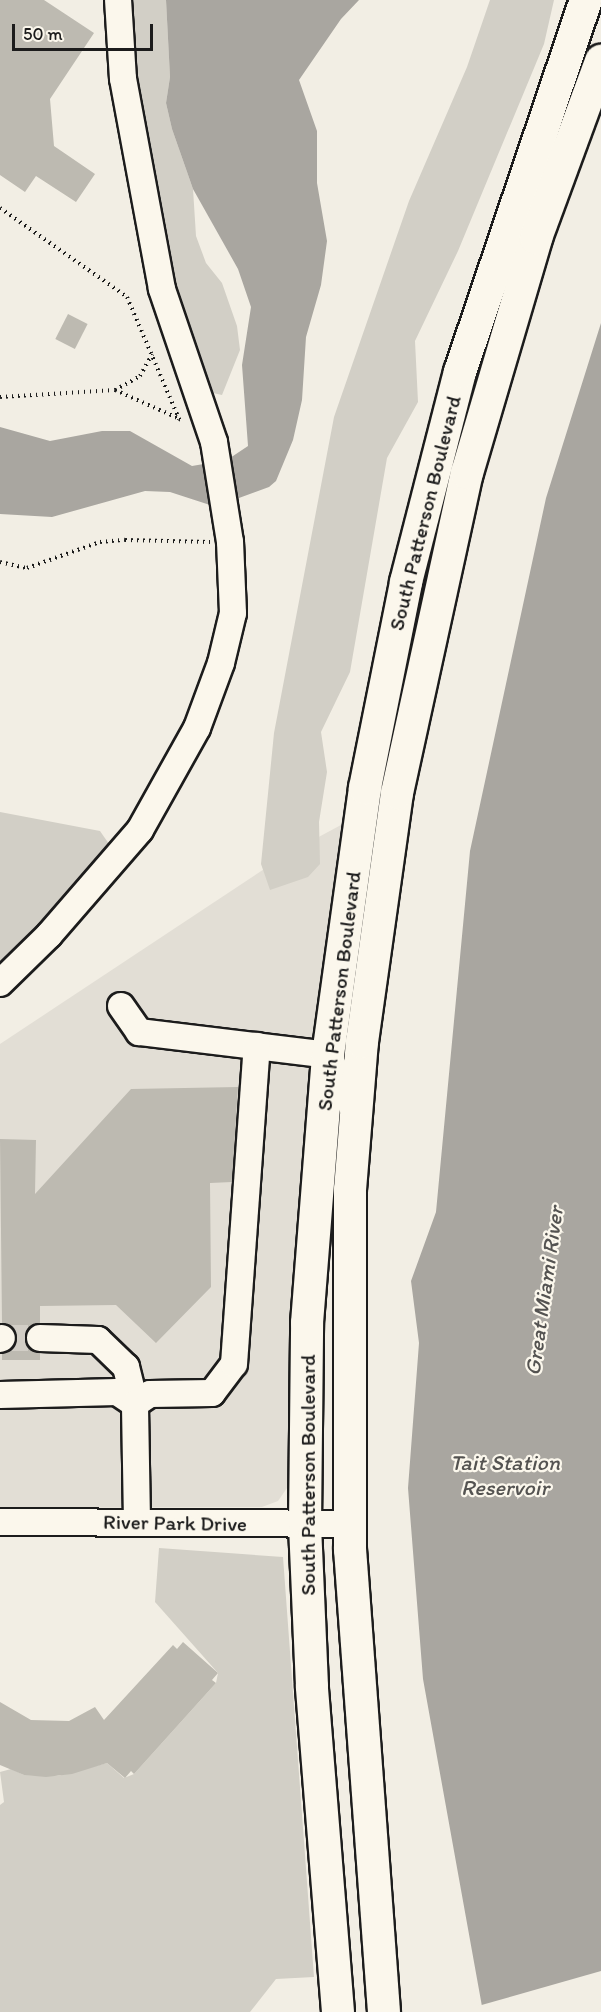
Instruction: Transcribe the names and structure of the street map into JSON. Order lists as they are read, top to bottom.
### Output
{
  "streets": {
    "main road": ["South Patterson Boulevard"],
    "street": ["River Park Drive"]
  },
  "crossings": [
    ["South Patterson Boulevard", "River Park Drive"]
  ],
  "water": ["Great Miami River", "Tait Station Reservoir"],
  "scale_bar": "50 m"
}
